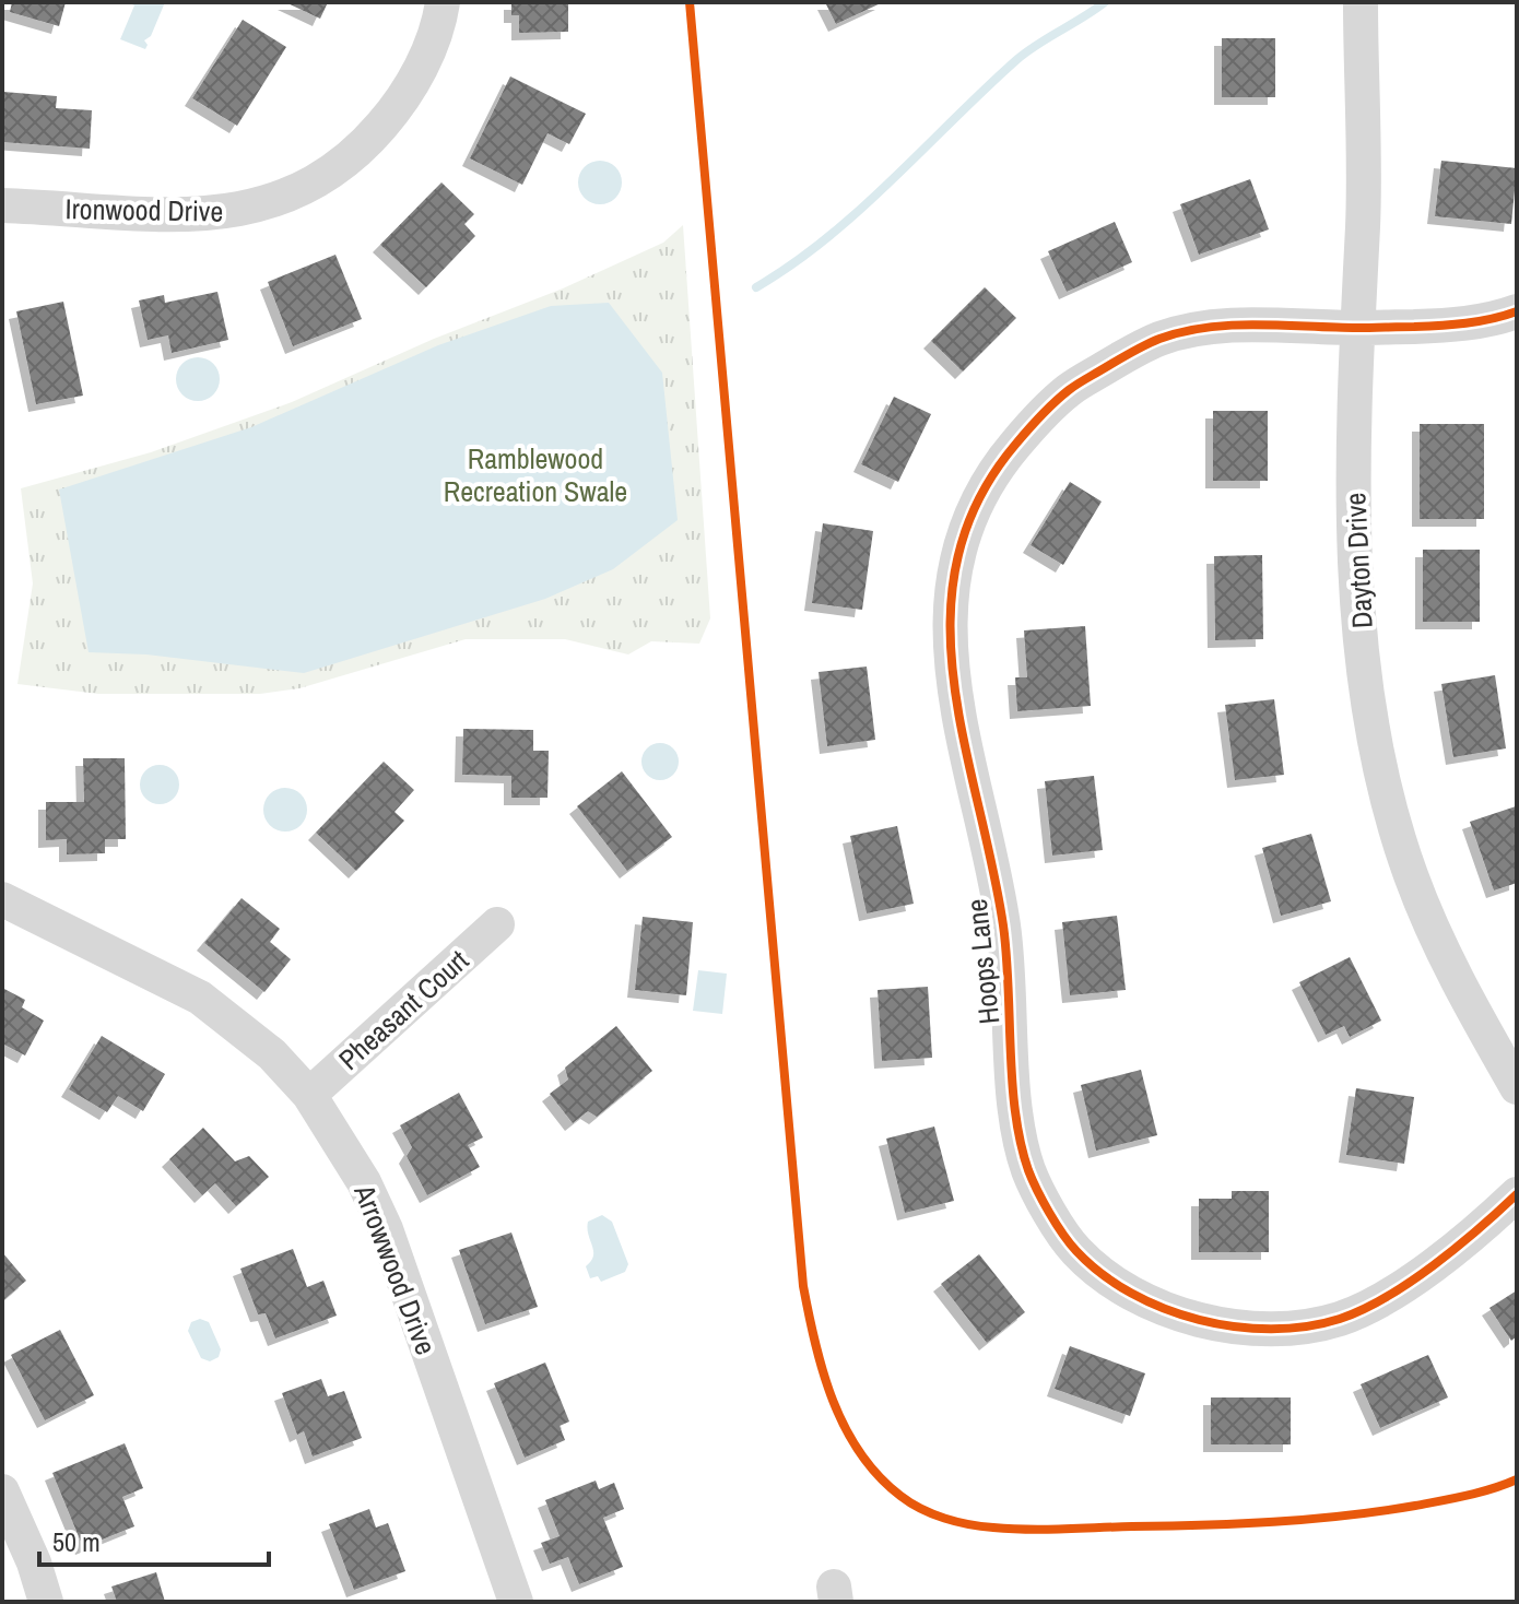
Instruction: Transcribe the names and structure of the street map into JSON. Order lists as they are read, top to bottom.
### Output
{
  "streets": {
    "street": [
      "Ironwood Drive",
      "Dayton Drive",
      "Hoops Lane",
      "Pheasant Court",
      "Arrowwood Drive"
    ]
  },
  "crossings": [
    ["Dayton Drive", "Hoops Lane"],
    ["Pheasant Court", "Arrowwood Drive"]
  ],
  "parks": ["Ramblewood Recreation Swale"],
  "scale_bar": "50 m"
}
